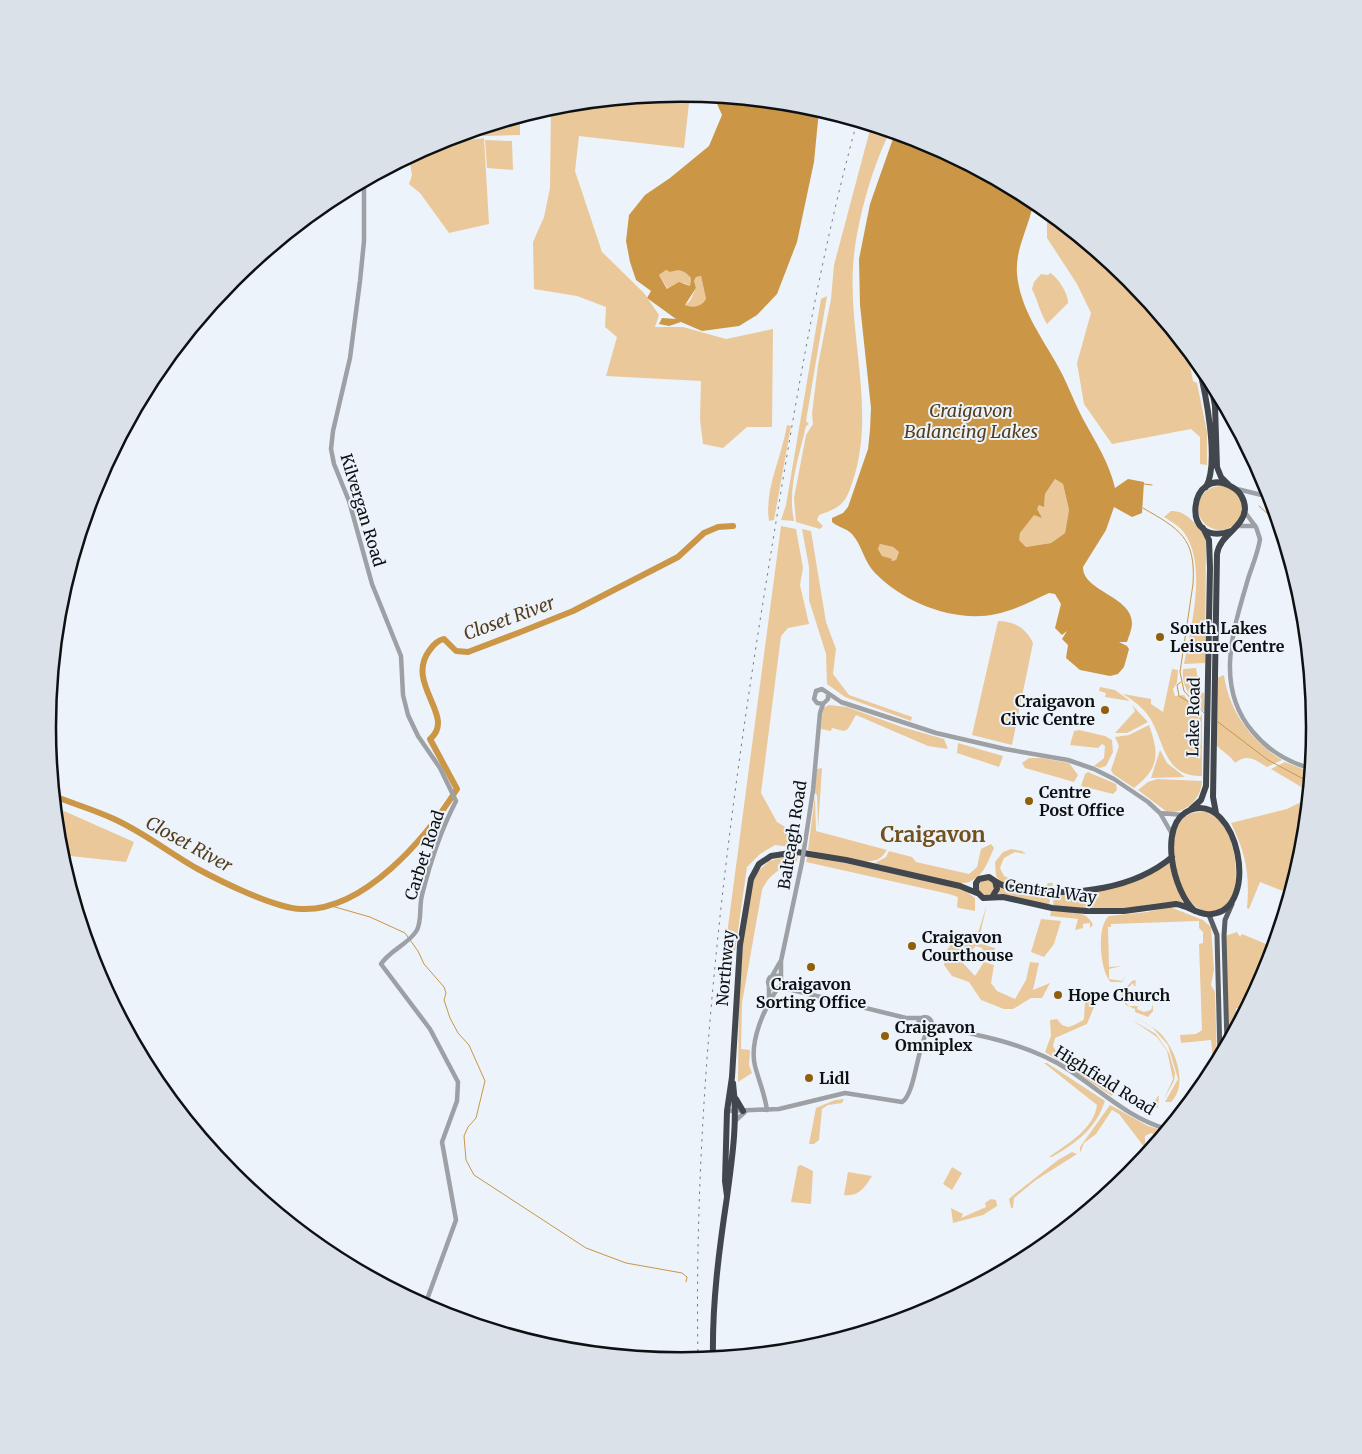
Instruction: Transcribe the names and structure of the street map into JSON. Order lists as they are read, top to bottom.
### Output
{
  "streets": {
    "highway": ["Lake Road", "Central Way", "Northway"],
    "street": [
      "Kilvergan Road",
      "Balteagh Road",
      "Carbet Road",
      "Highfield Road"
    ]
  },
  "crossings": [
    ["Kilvergan Road", "Carbet Road"],
    ["Lake Road", "Central Way"],
    ["Balteagh Road", "Highfield Road"]
  ],
  "districts": ["Craigavon"],
  "water": ["Craigavon Balancing Lakes", "Closet River"],
  "places": [
    "South Lakes Leisure Centre",
    "Craigavon Civic Centre",
    "Centre Post Office",
    "Craigavon Courthouse",
    "Craigavon Sorting Office",
    "Hope Church",
    "Craigavon Omniplex",
    "Lidl"
  ]
}
